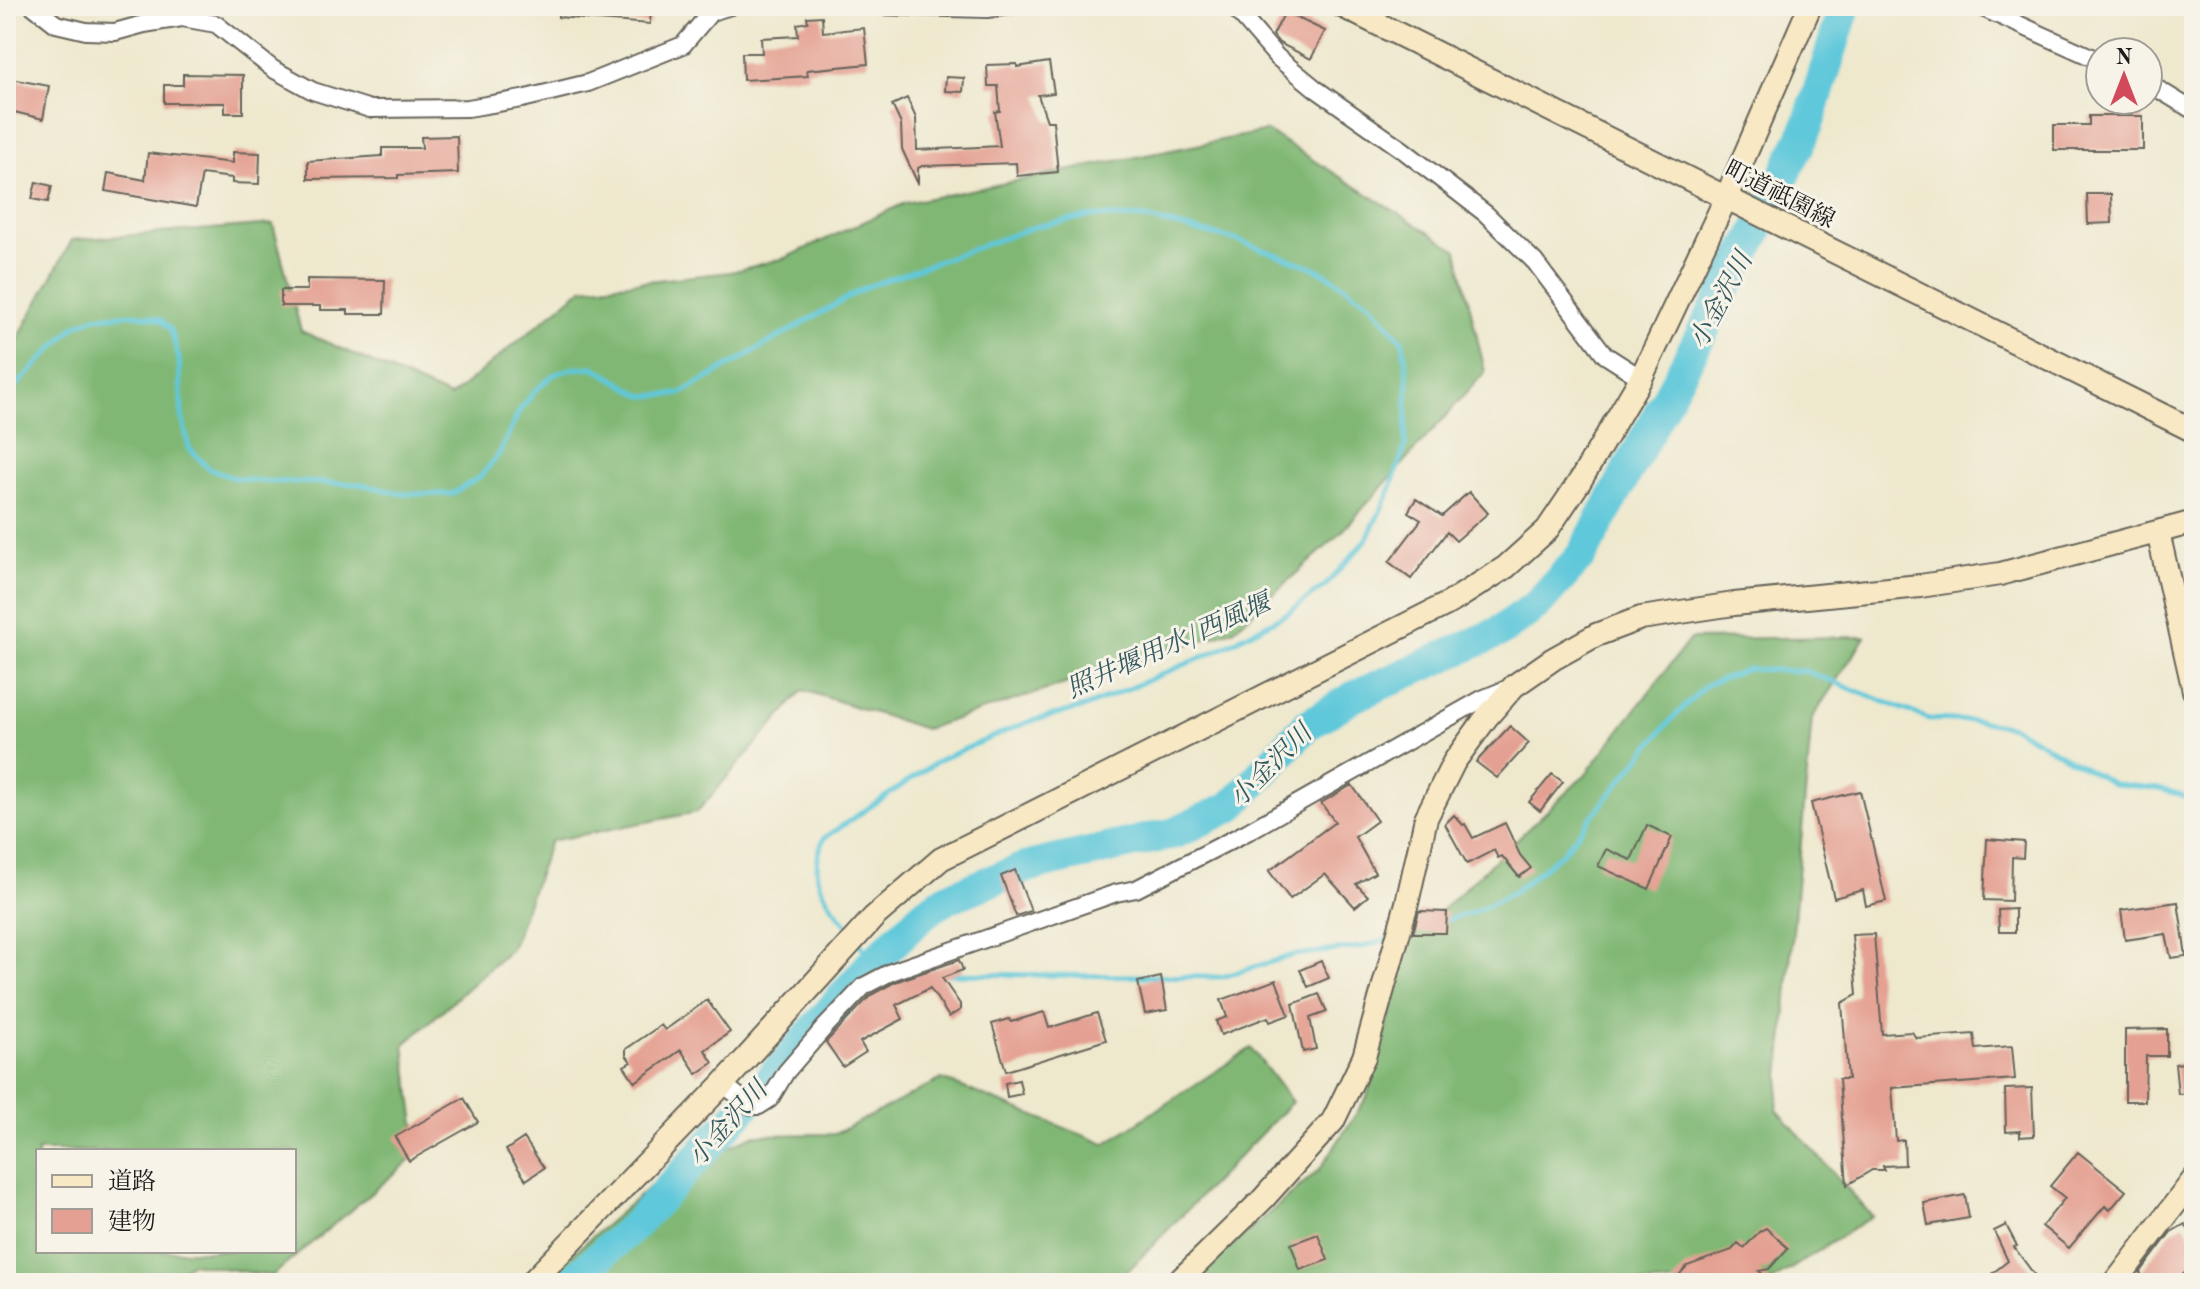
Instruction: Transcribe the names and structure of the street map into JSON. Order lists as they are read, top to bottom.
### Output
{
  "streets": {
    "street": ["町道祗園線"]
  },
  "water": ["小金沢川", "照井堰用水/西風堰"],
  "legend": ["道路", "建物"],
  "north": "top"
}
